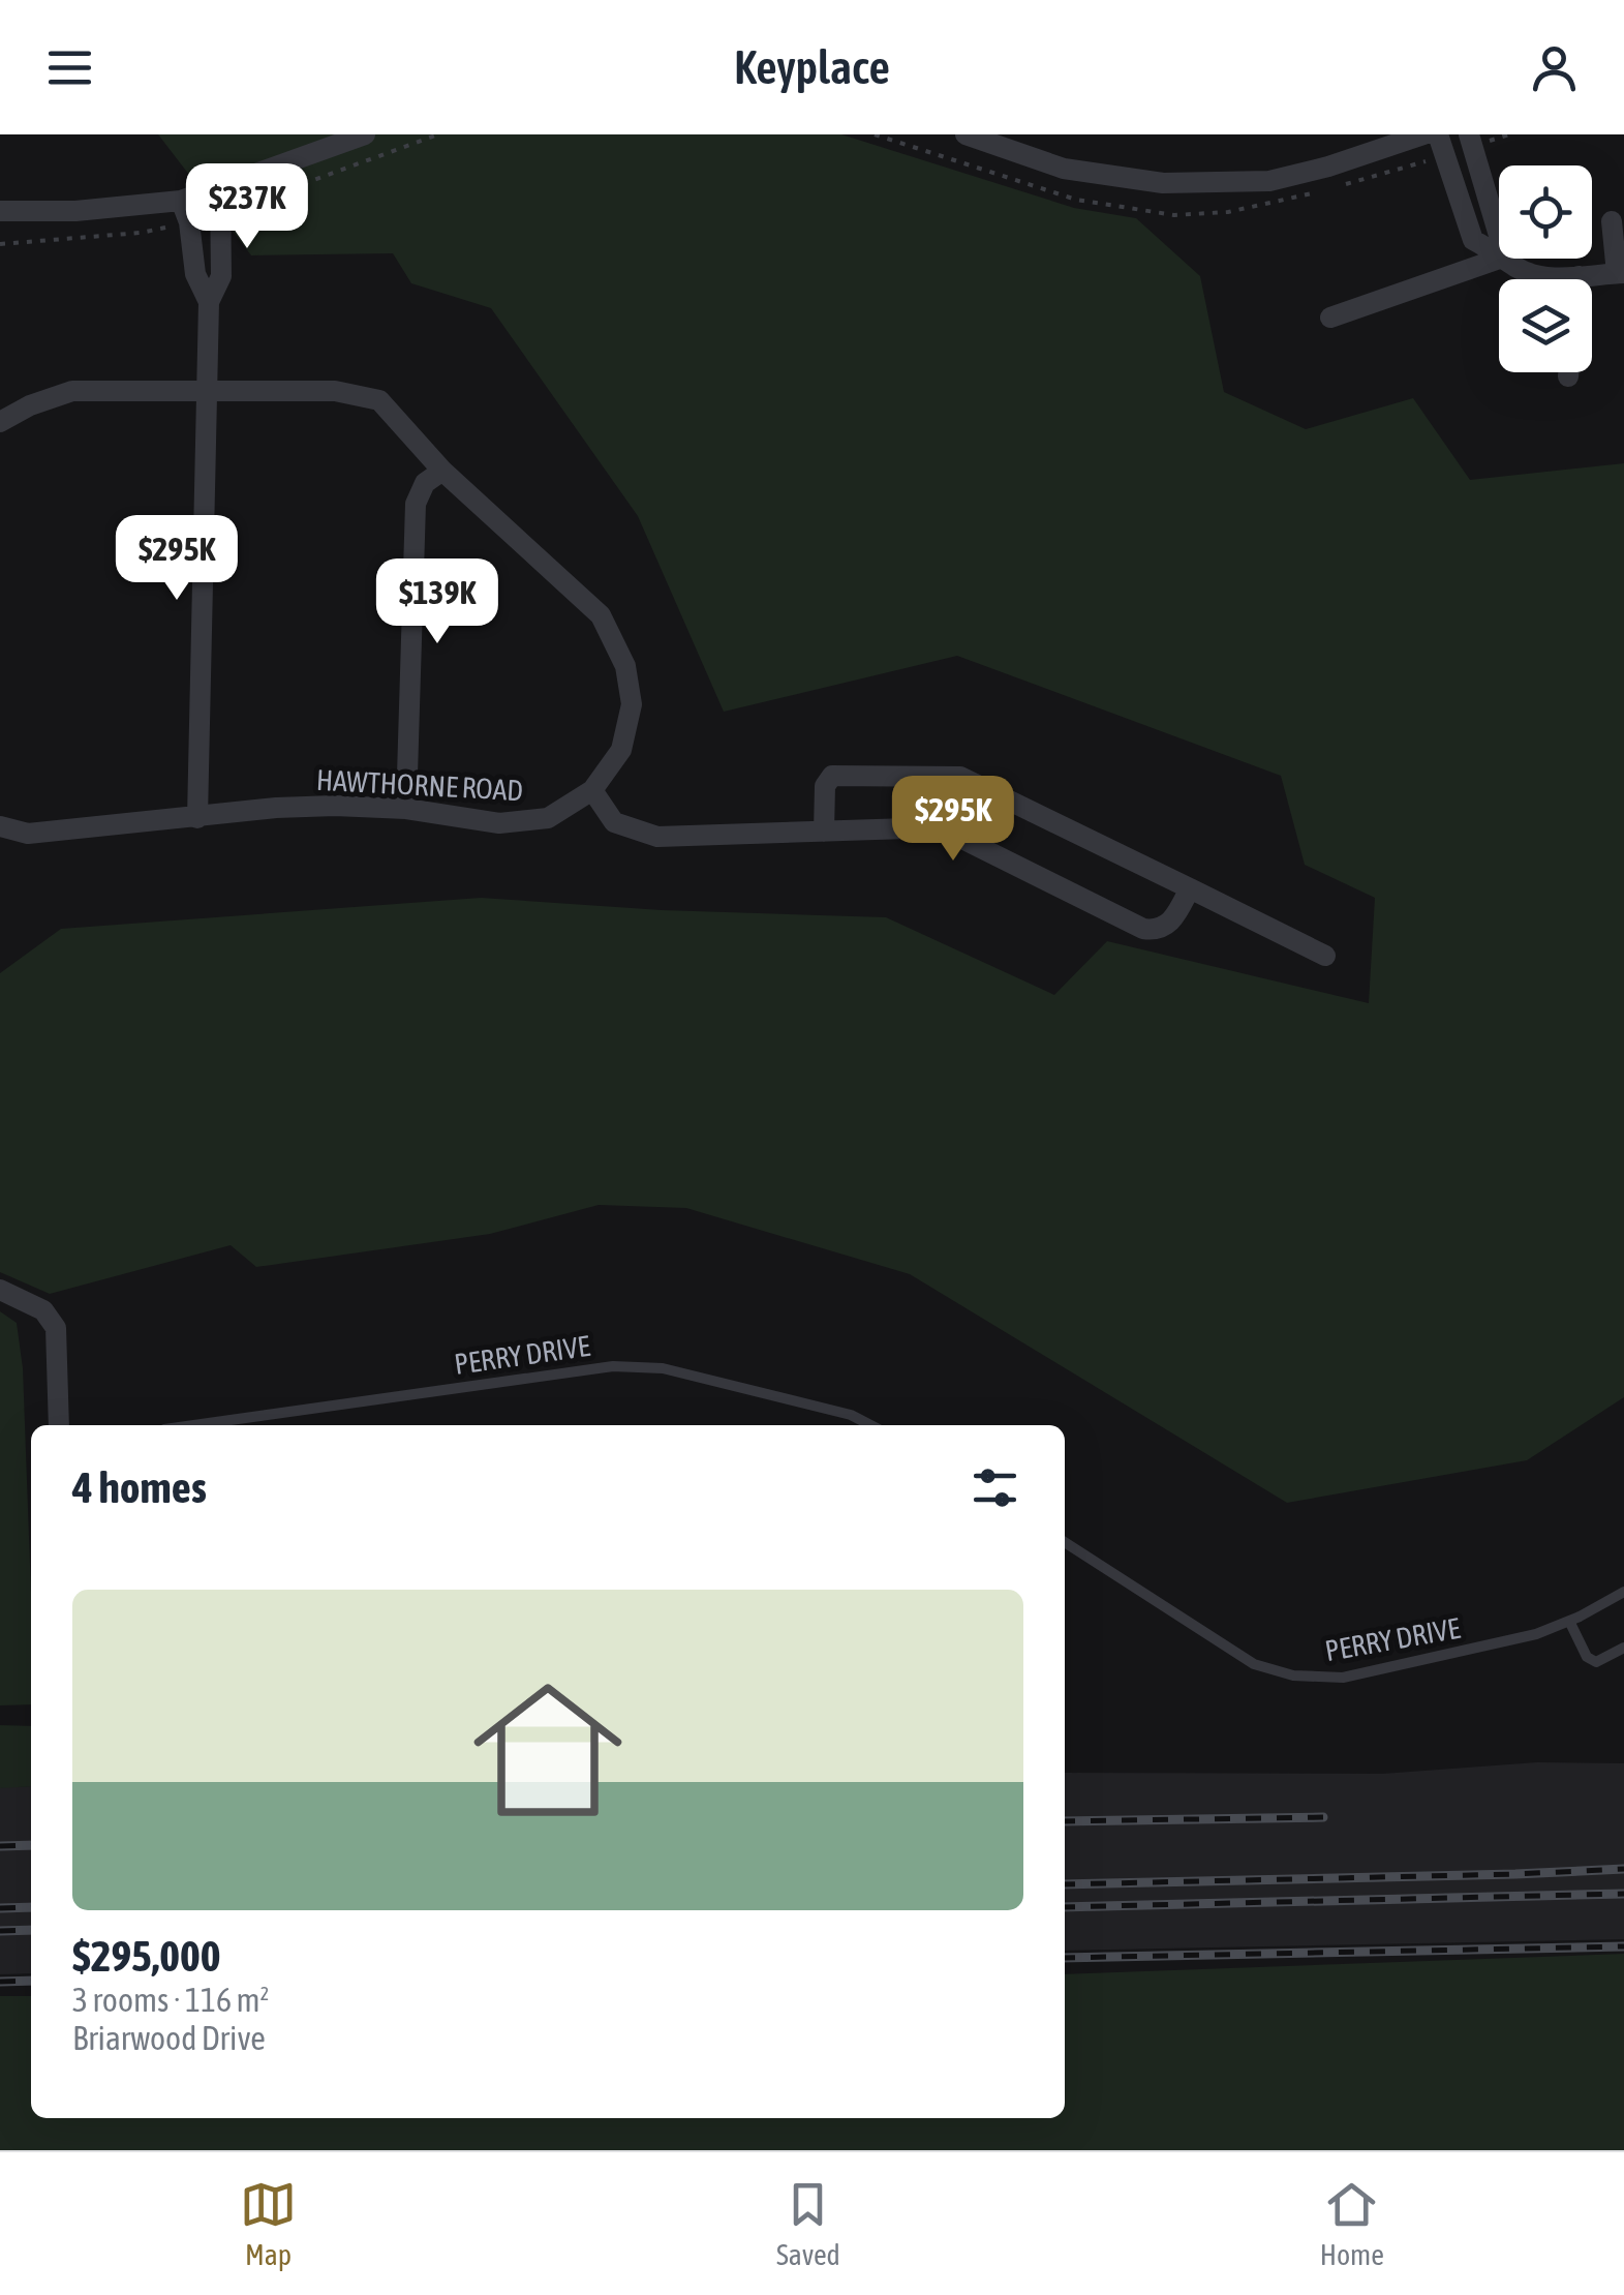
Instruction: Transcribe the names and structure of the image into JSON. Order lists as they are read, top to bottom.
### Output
{
  "streets": {
    "street": ["HAWTHORNE ROAD"],
    "lane": ["PERRY DRIVE"]
  },
  "page": {
    "header": "Keyplace",
    "price": [
      "$237K",
      "$295K",
      "$139K",
      "$295K"
    ],
    "heading": "4 homes",
    "list": [
      {
        "name": "$295,000",
        "note": "3 rooms · 116 m² · Briarwood Drive"
      }
    ],
    "tabs": ["Map", "Saved", "Home"]
  }
}
